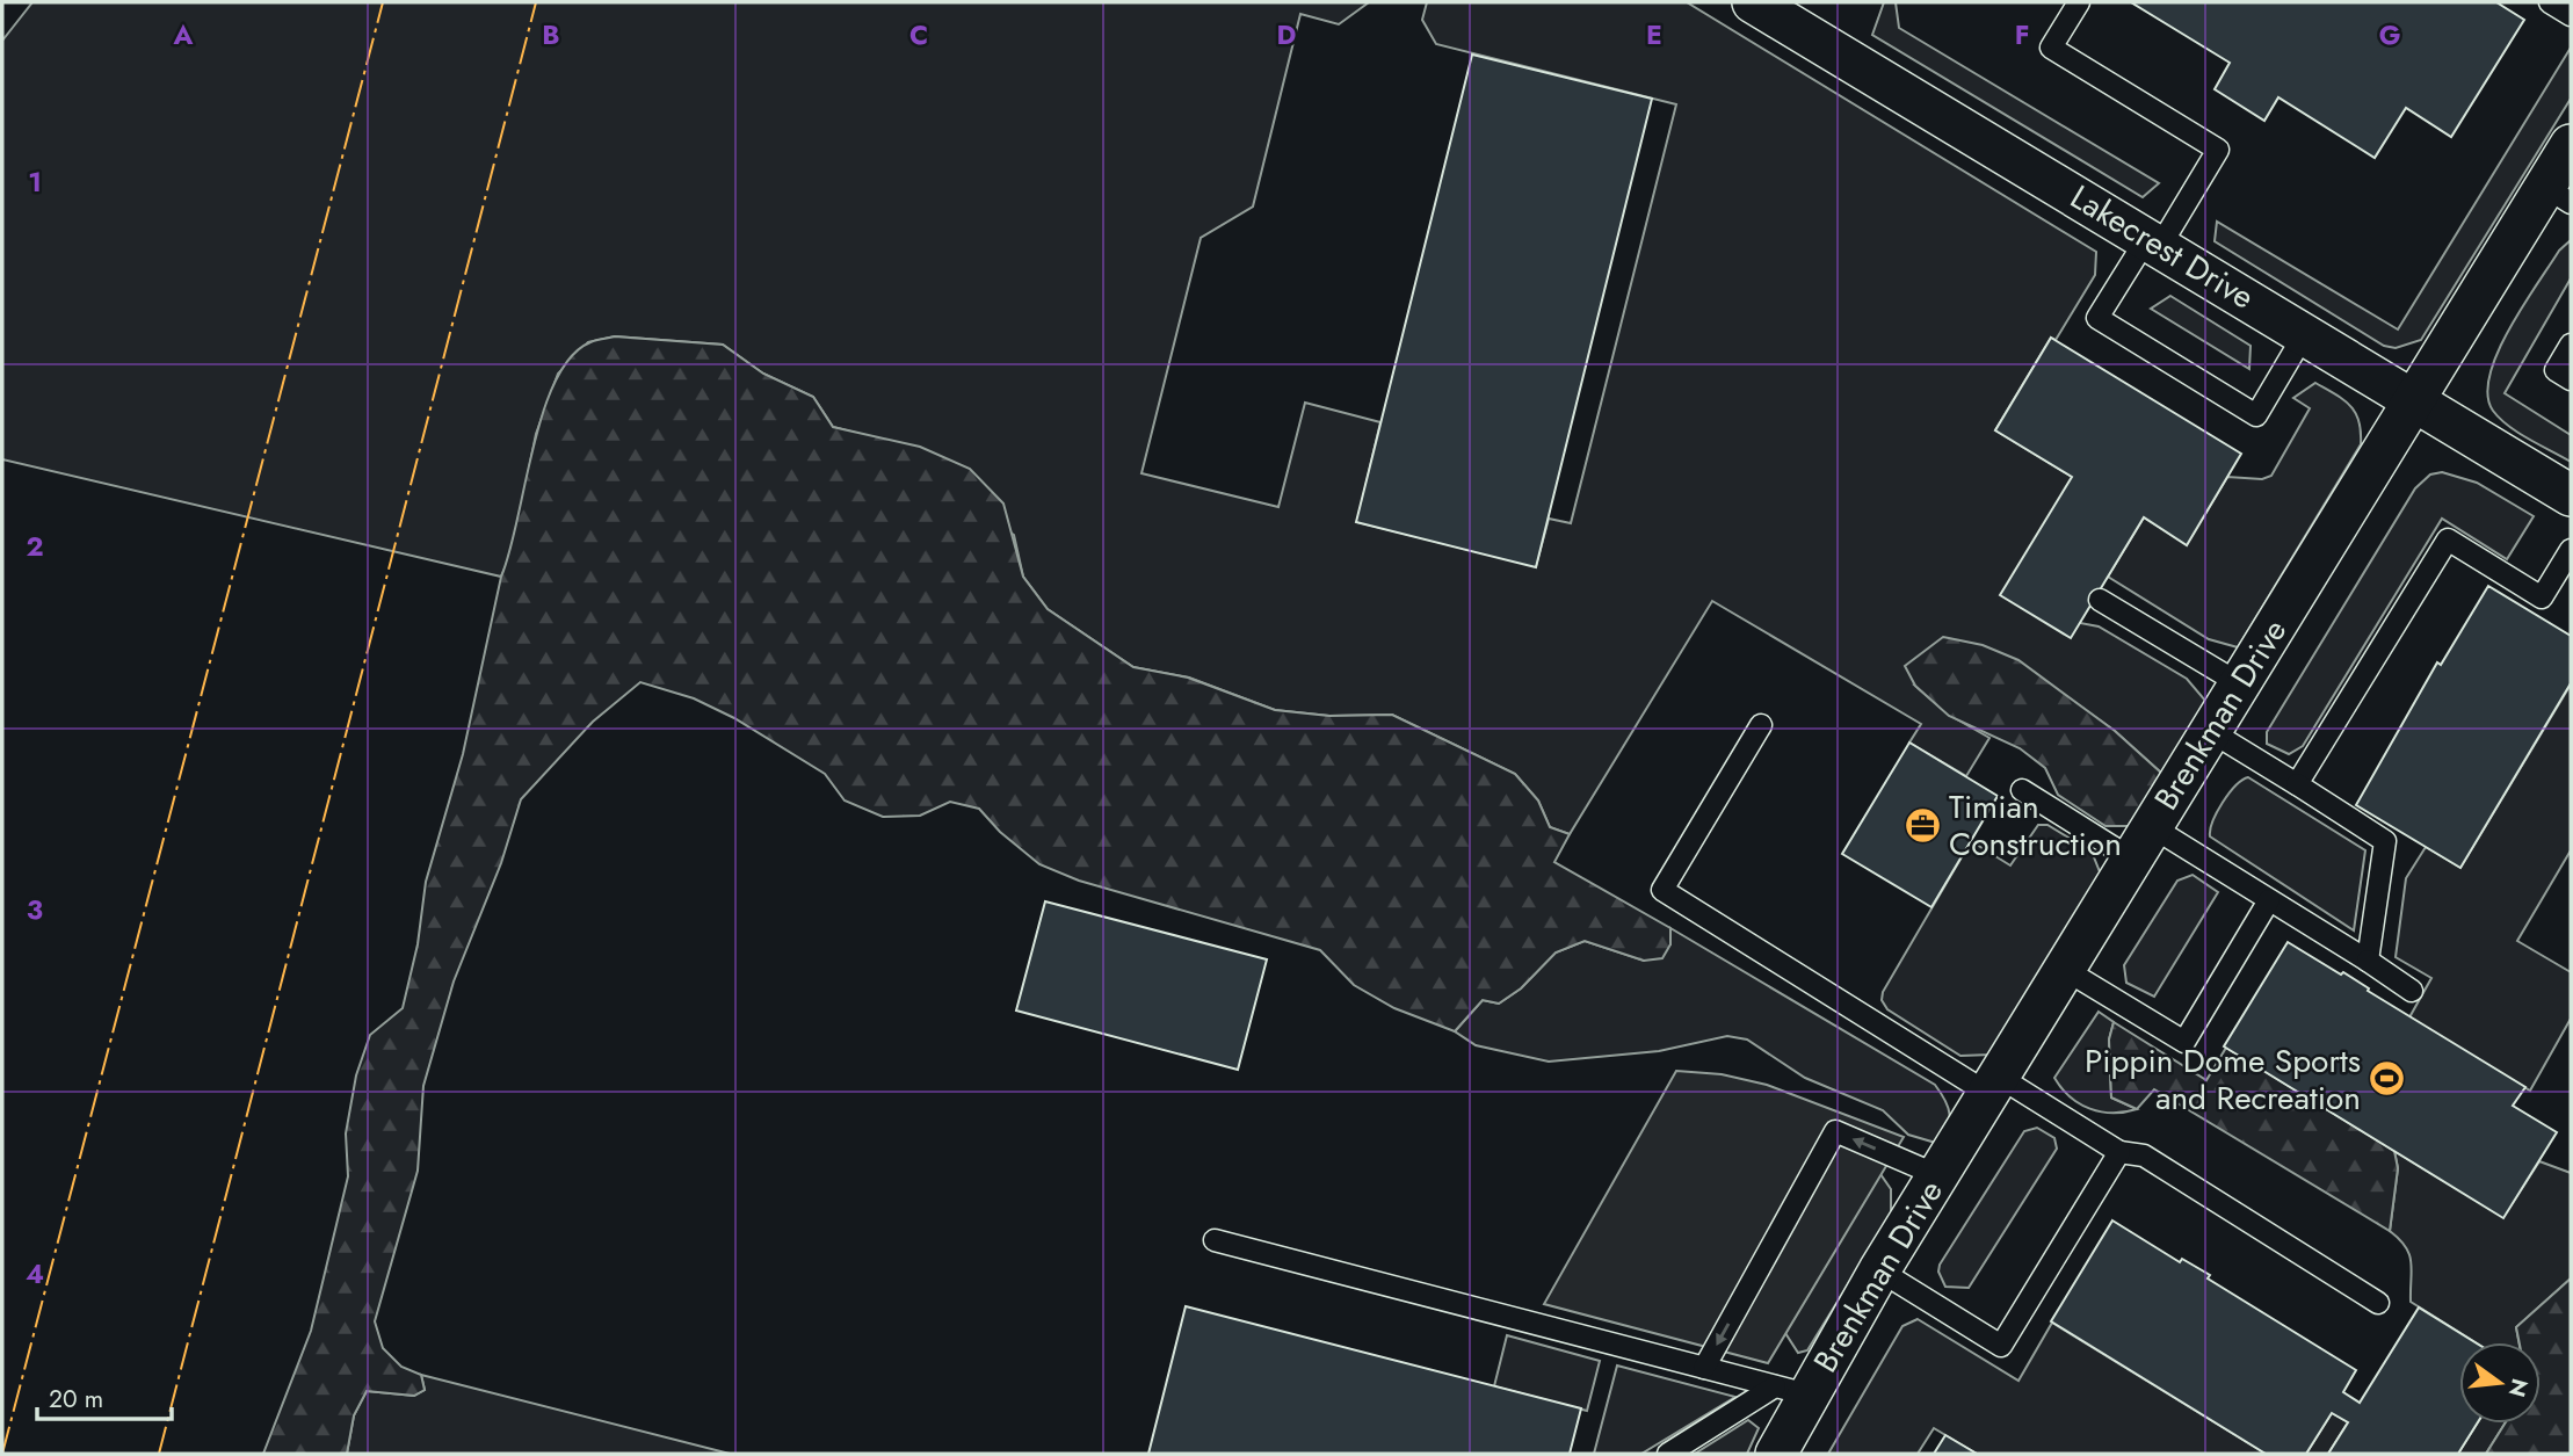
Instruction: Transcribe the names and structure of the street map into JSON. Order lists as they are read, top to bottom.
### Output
{
  "streets": {
    "street": ["Lakecrest Drive", "Brenkman Drive"]
  },
  "crossings": [
    ["Lakecrest Drive", "Brenkman Drive"]
  ],
  "places": {
    "office": ["Timian Construction"],
    "sports": ["Pippin Dome Sports and Recreation"]
  },
  "scale_bar": "20 m",
  "north": "right",
  "grid": {
    "columns": [
      "A",
      "B",
      "C",
      "D",
      "E",
      "F",
      "G"
    ],
    "rows": [
      "1",
      "2",
      "3",
      "4"
    ]
  }
}
